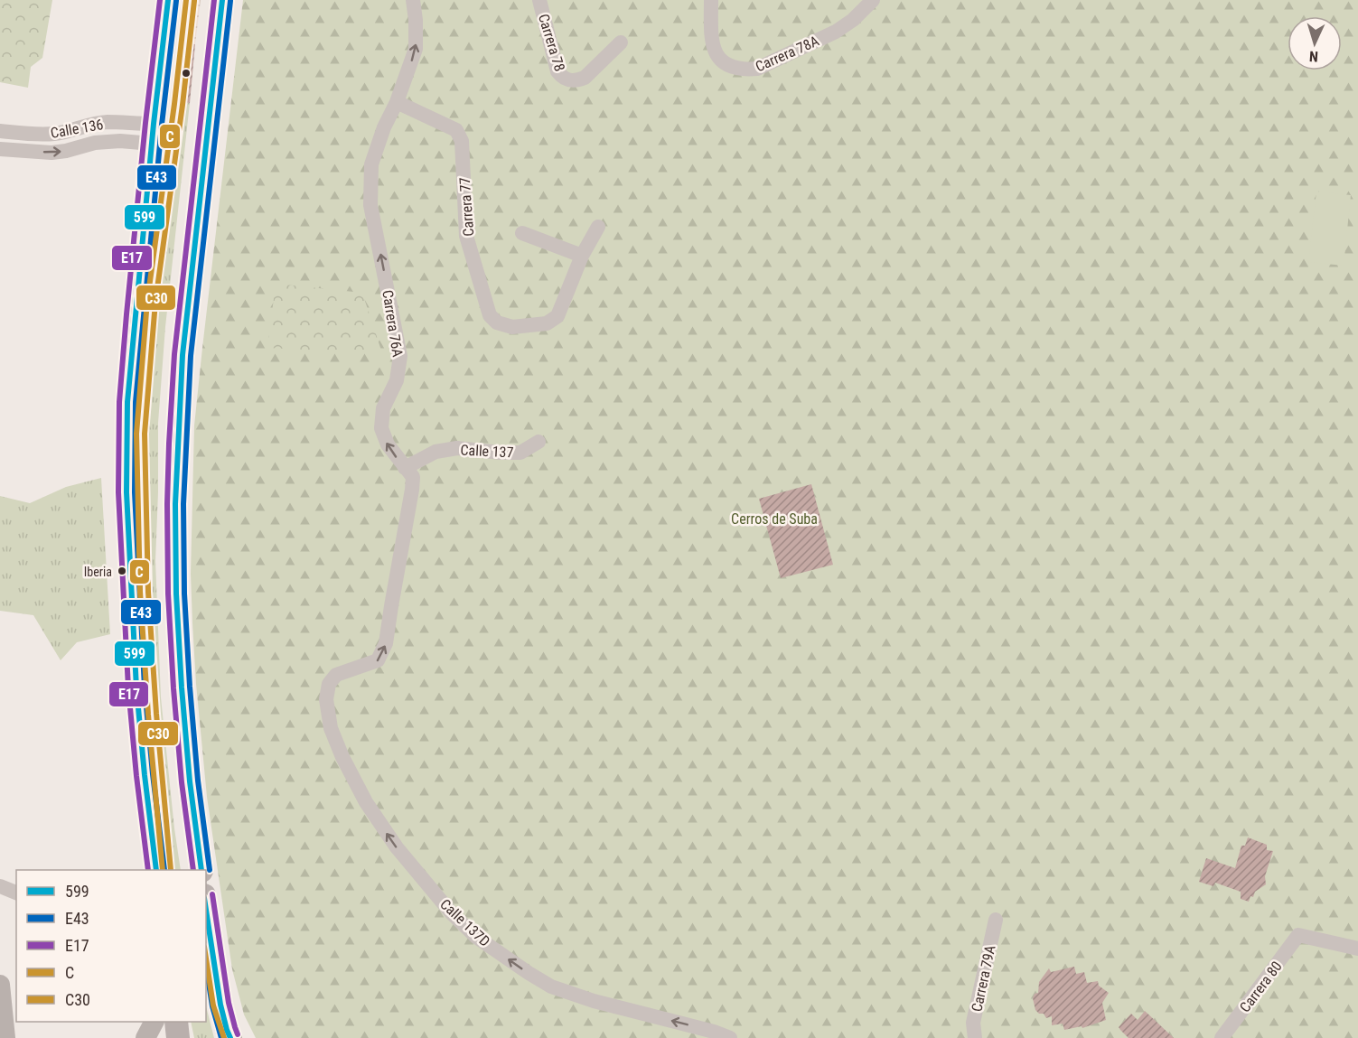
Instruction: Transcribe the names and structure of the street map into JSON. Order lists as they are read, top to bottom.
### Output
{
  "streets": {
    "street": [
      "Carrera 78",
      "Carrera 78A",
      "Calle 136",
      "Carrera 77",
      "Carrera 76A",
      "Calle 137",
      "Calle 137D",
      "Carrera 79A",
      "Carrera 80"
    ]
  },
  "crossings": [
    ["Carrera 77", "Carrera 76A"],
    ["Carrera 76A", "Calle 137"],
    ["Carrera 76A", "Calle 137D"]
  ],
  "one_way": ["Carrera 76A", "Calle 137D"],
  "parks": ["Cerros de Suba"],
  "places": ["Iberia"],
  "lines": [
    "transit line 599",
    "transit line E17",
    "transit line C",
    "transit line E43",
    "transit line C30"
  ],
  "legend": [
    "599",
    "E43",
    "E17",
    "C",
    "C30"
  ],
  "north": "bottom"
}
